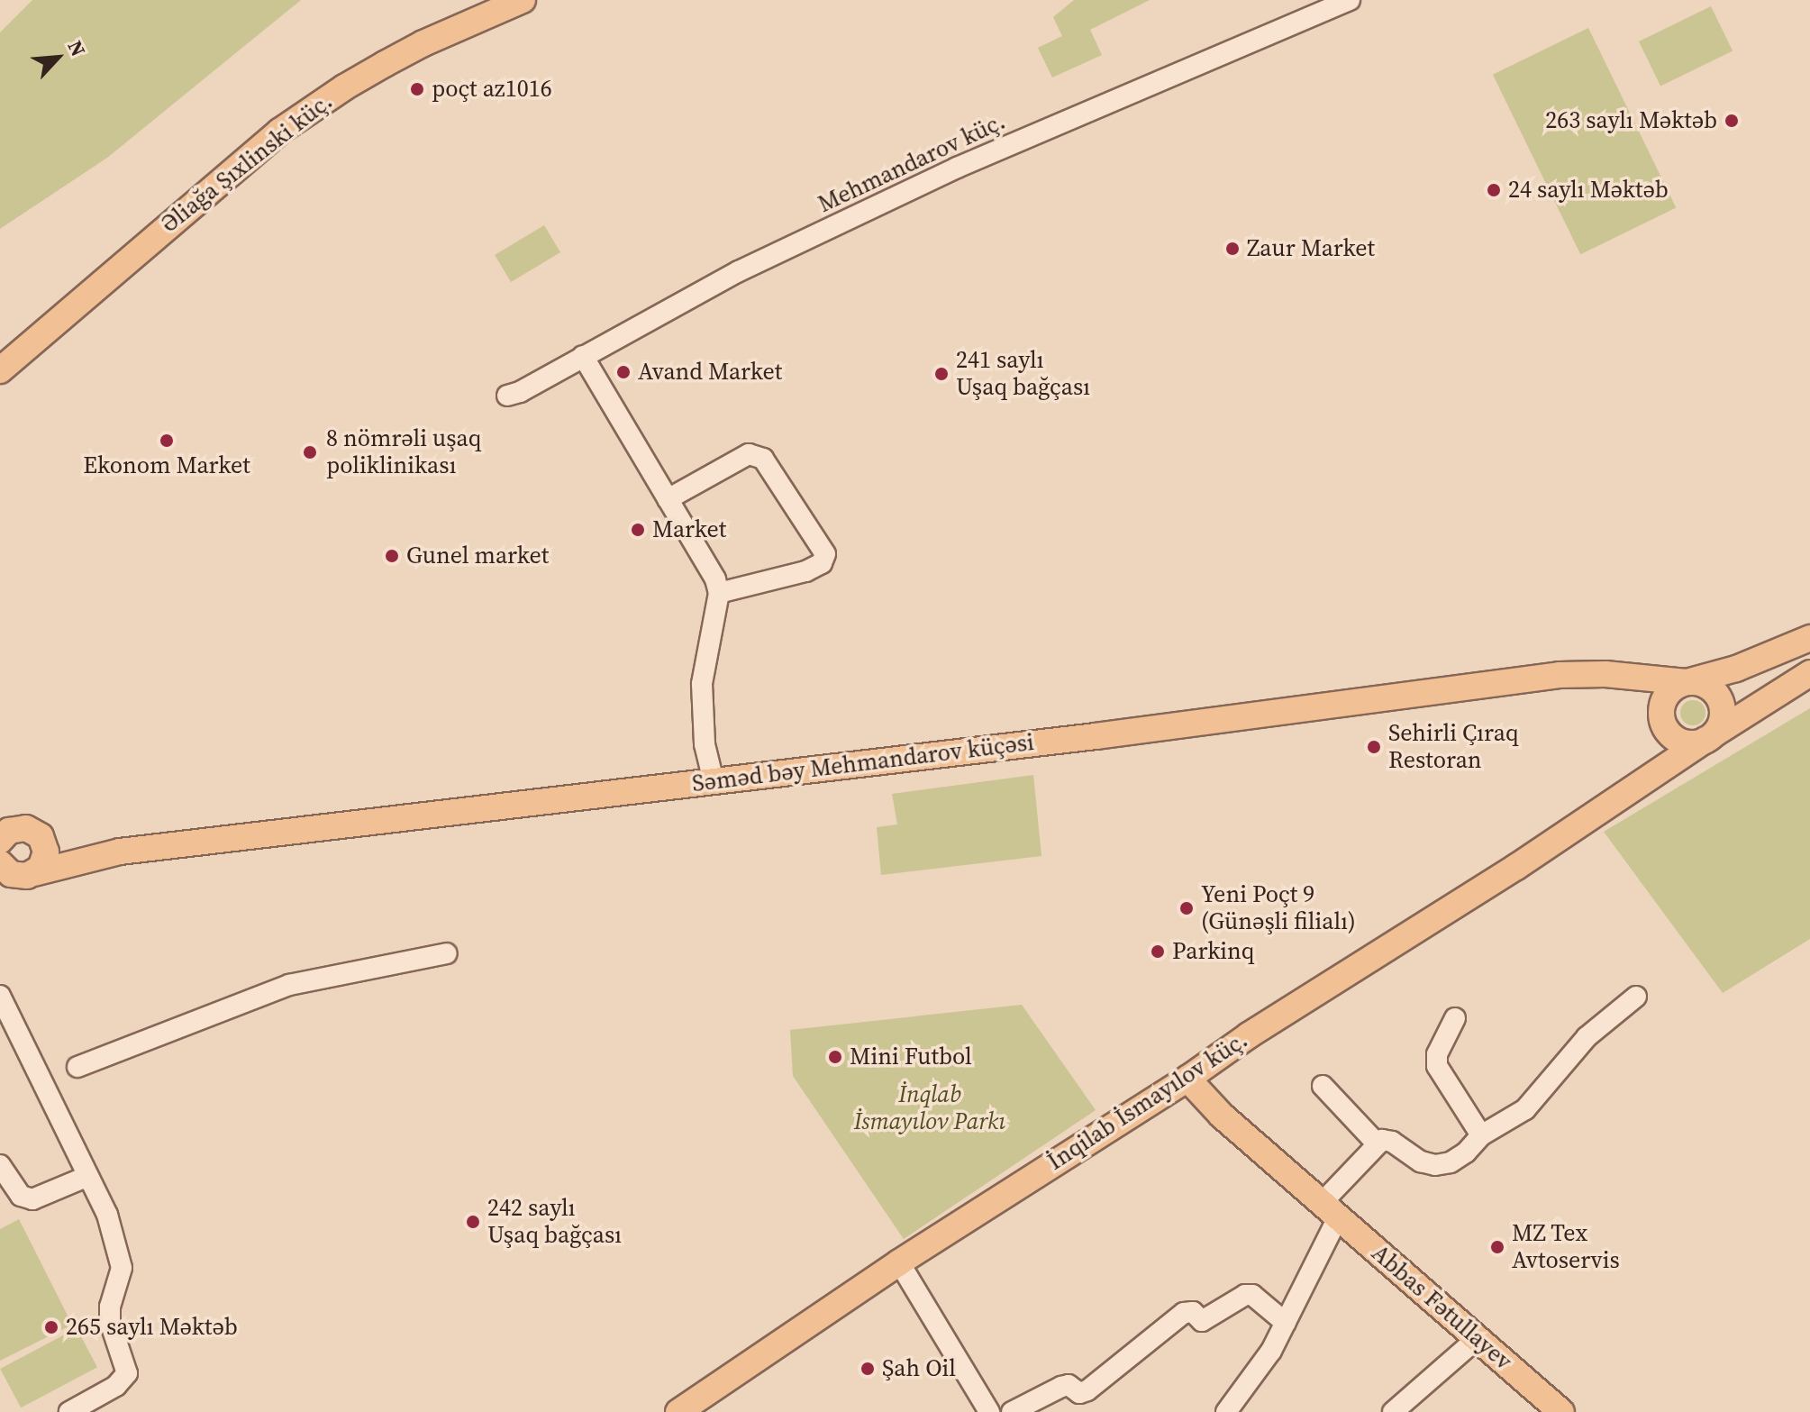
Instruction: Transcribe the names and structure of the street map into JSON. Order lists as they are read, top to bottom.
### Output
{
  "streets": {
    "main road": [
      "Əliağa Şıxlinski küç.",
      "Səməd bəy Mehmandarov küçəsi",
      "İnqilab İsmayılov küç.",
      "Abbas Fətullayev"
    ],
    "street": ["Mehmandarov küç."]
  },
  "crossings": [
    ["Səməd bəy Mehmandarov küçəsi", "İnqilab İsmayılov küç."],
    ["İnqilab İsmayılov küç.", "Abbas Fətullayev"]
  ],
  "parks": ["İnqlab İsmayılov Parkı"],
  "places": [
    "poçt az1016",
    "263 saylı Məktəb",
    "24 saylı Məktəb",
    "Zaur Market",
    "Avand Market",
    "241 saylı Uşaq bağçası",
    "Ekonom Market",
    "8 nömrəli uşaq poliklinikası",
    "Market",
    "Gunel market",
    "Sehirli Çıraq Restoran",
    "Yeni Poçt 9 (Günəşli filialı)",
    "Parkinq",
    "Mini Futbol",
    "242 saylı Uşaq bağçası",
    "MZ Tex Avtoservis",
    "265 saylı Məktəb",
    "Şah Oil"
  ],
  "north": "top right"
}
